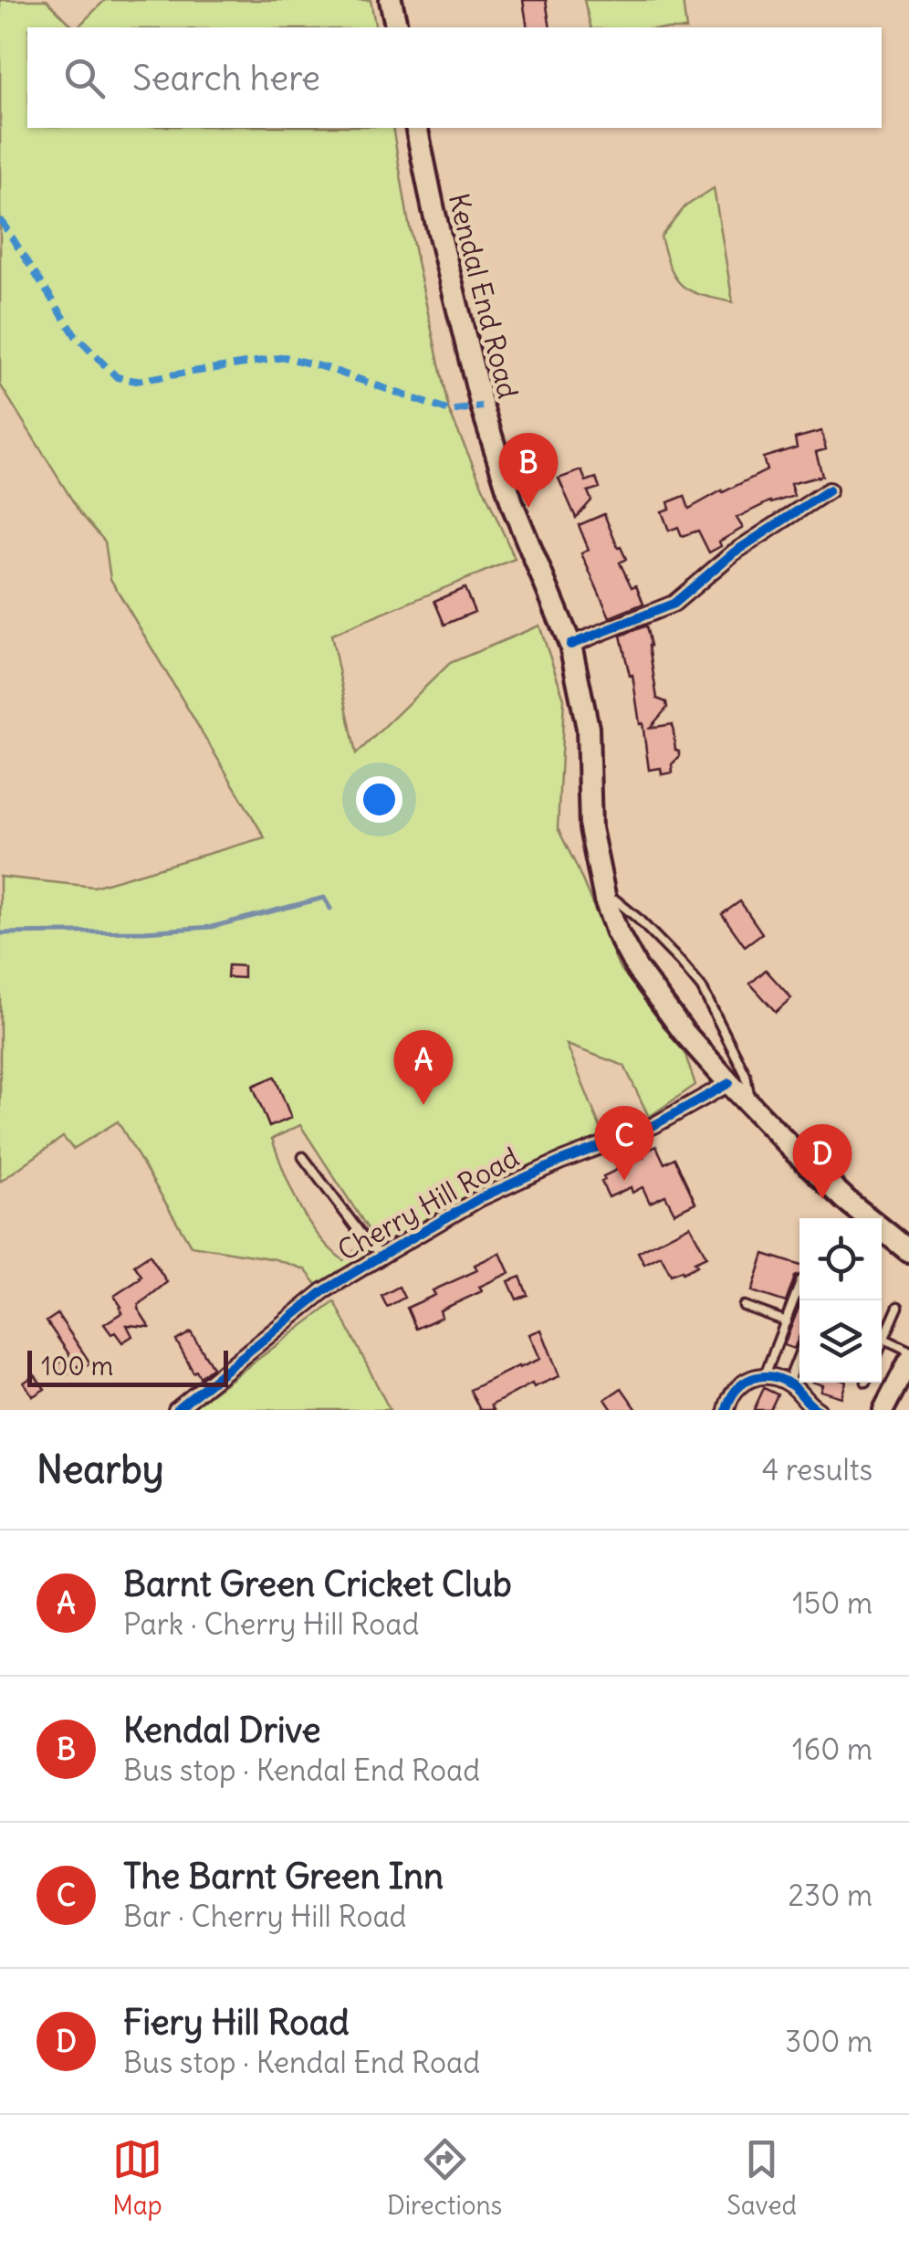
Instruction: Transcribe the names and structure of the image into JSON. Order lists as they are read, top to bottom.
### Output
{
  "streets": {
    "main road": ["Kendal End Road"],
    "street": ["Cherry Hill Road"]
  },
  "crossings": [
    ["Kendal End Road", "Cherry Hill Road"]
  ],
  "scale_bar": "100 m",
  "page": {
    "search": "Search here",
    "pins": [
      "B",
      "A",
      "C",
      "D"
    ],
    "scale": "100 m",
    "heading": ["Nearby", "4 results"],
    "list": [
      {
        "mark": "A",
        "name": "Barnt Green Cricket Club",
        "note": "Park · Cherry Hill Road",
        "value": "150 m"
      },
      {
        "mark": "B",
        "name": "Kendal Drive",
        "note": "Bus stop · Kendal End Road",
        "value": "160 m"
      },
      {
        "mark": "C",
        "name": "The Barnt Green Inn",
        "note": "Bar · Cherry Hill Road",
        "value": "230 m"
      },
      {
        "mark": "D",
        "name": "Fiery Hill Road",
        "note": "Bus stop · Kendal End Road",
        "value": "300 m"
      }
    ],
    "nav": ["Map", "Directions", "Saved"]
  }
}
